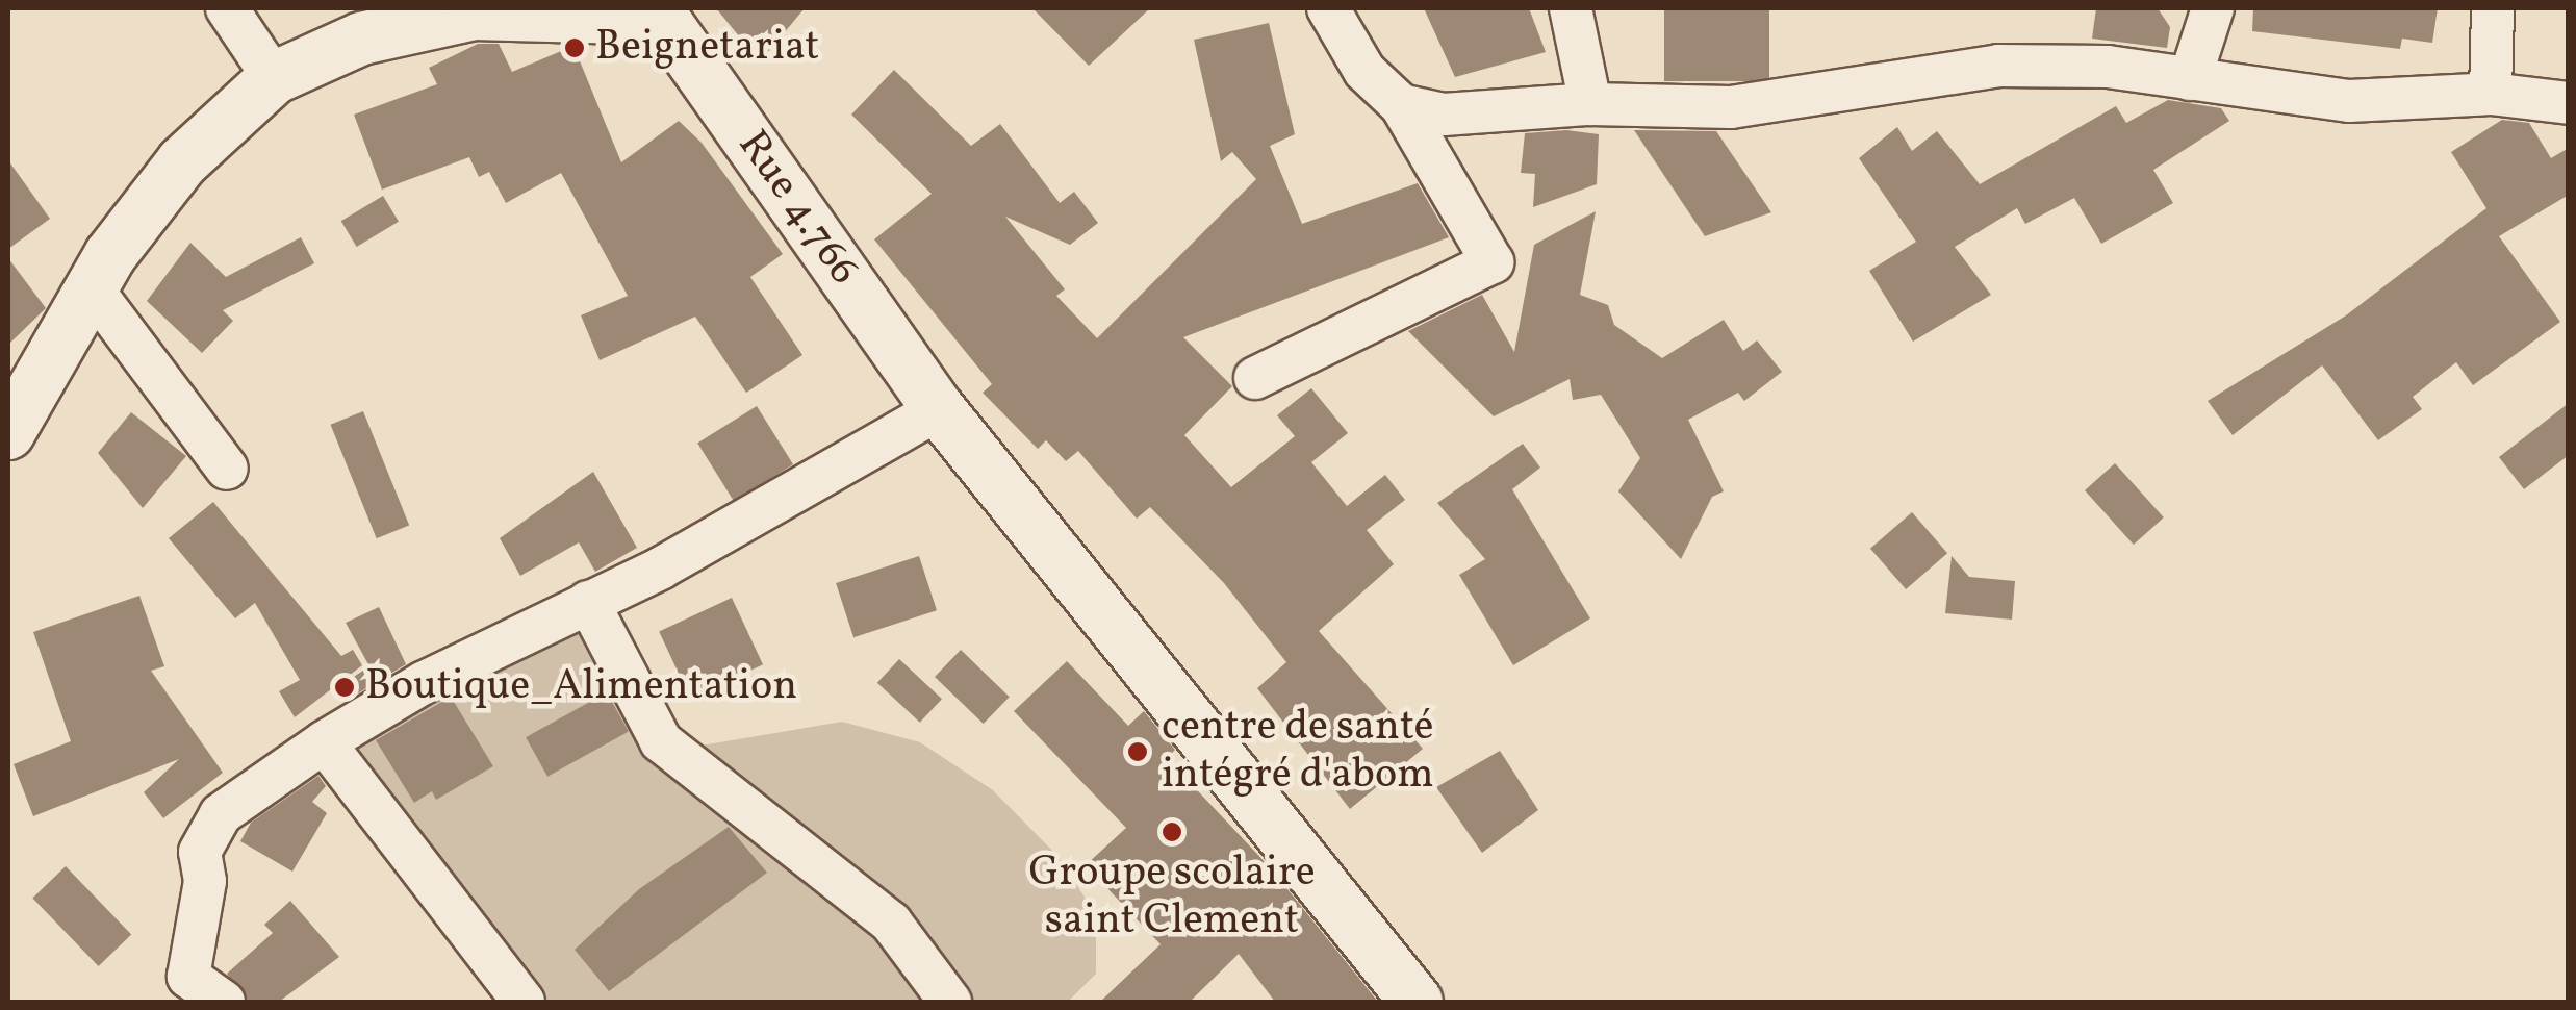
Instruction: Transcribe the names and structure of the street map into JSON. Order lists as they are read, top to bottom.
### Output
{
  "streets": {
    "street": ["Rue 4.766"]
  },
  "places": [
    "Beignetariat",
    "Boutique_Alimentation",
    "centre de santé intégré d'abom",
    "Groupe scolaire saint Clement"
  ]
}
